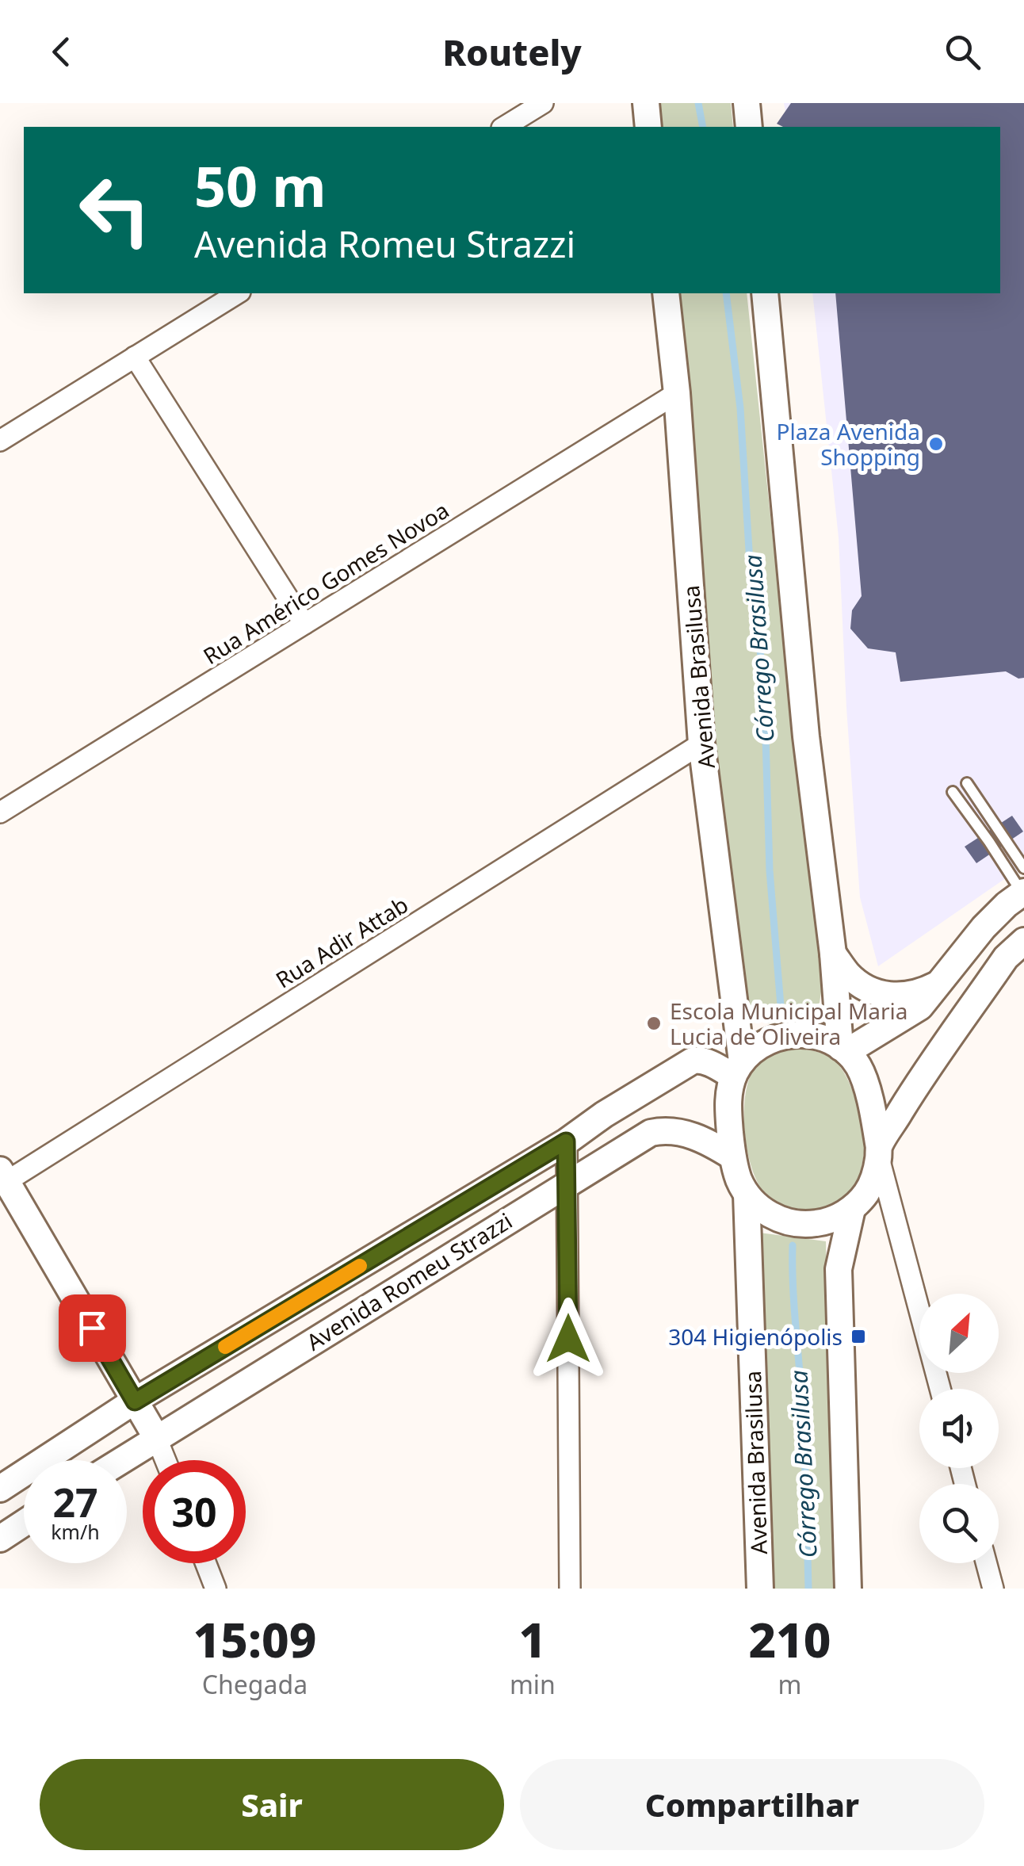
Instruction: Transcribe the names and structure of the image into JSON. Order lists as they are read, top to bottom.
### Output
{
  "streets": {
    "main road": ["Avenida Brasilusa", "Avenida Romeu Strazzi"],
    "street": ["Rua Américo Gomes Novoa", "Rua Adir Attab"]
  },
  "crossings": [
    ["Rua Américo Gomes Novoa", "Avenida Brasilusa"],
    ["Avenida Brasilusa", "Rua Adir Attab"],
    ["Avenida Brasilusa", "Avenida Romeu Strazzi"]
  ],
  "water": ["Córrego Brasilusa"],
  "places": {
    "other": ["Plaza Avenida Shopping", "Escola Municipal Maria Lucia de Oliveira"],
    "transit": ["304 Higienópolis"]
  },
  "north": "top right",
  "page": {
    "header": "Routely",
    "turn": ["50 m", "Avenida Romeu Strazzi"],
    "speed": "27 km/h",
    "limit": "30",
    "eta": [
      "15:09",
      "Chegada",
      "1",
      "min",
      "210",
      "m"
    ],
    "buttons": ["Sair", "Compartilhar"]
  }
}
